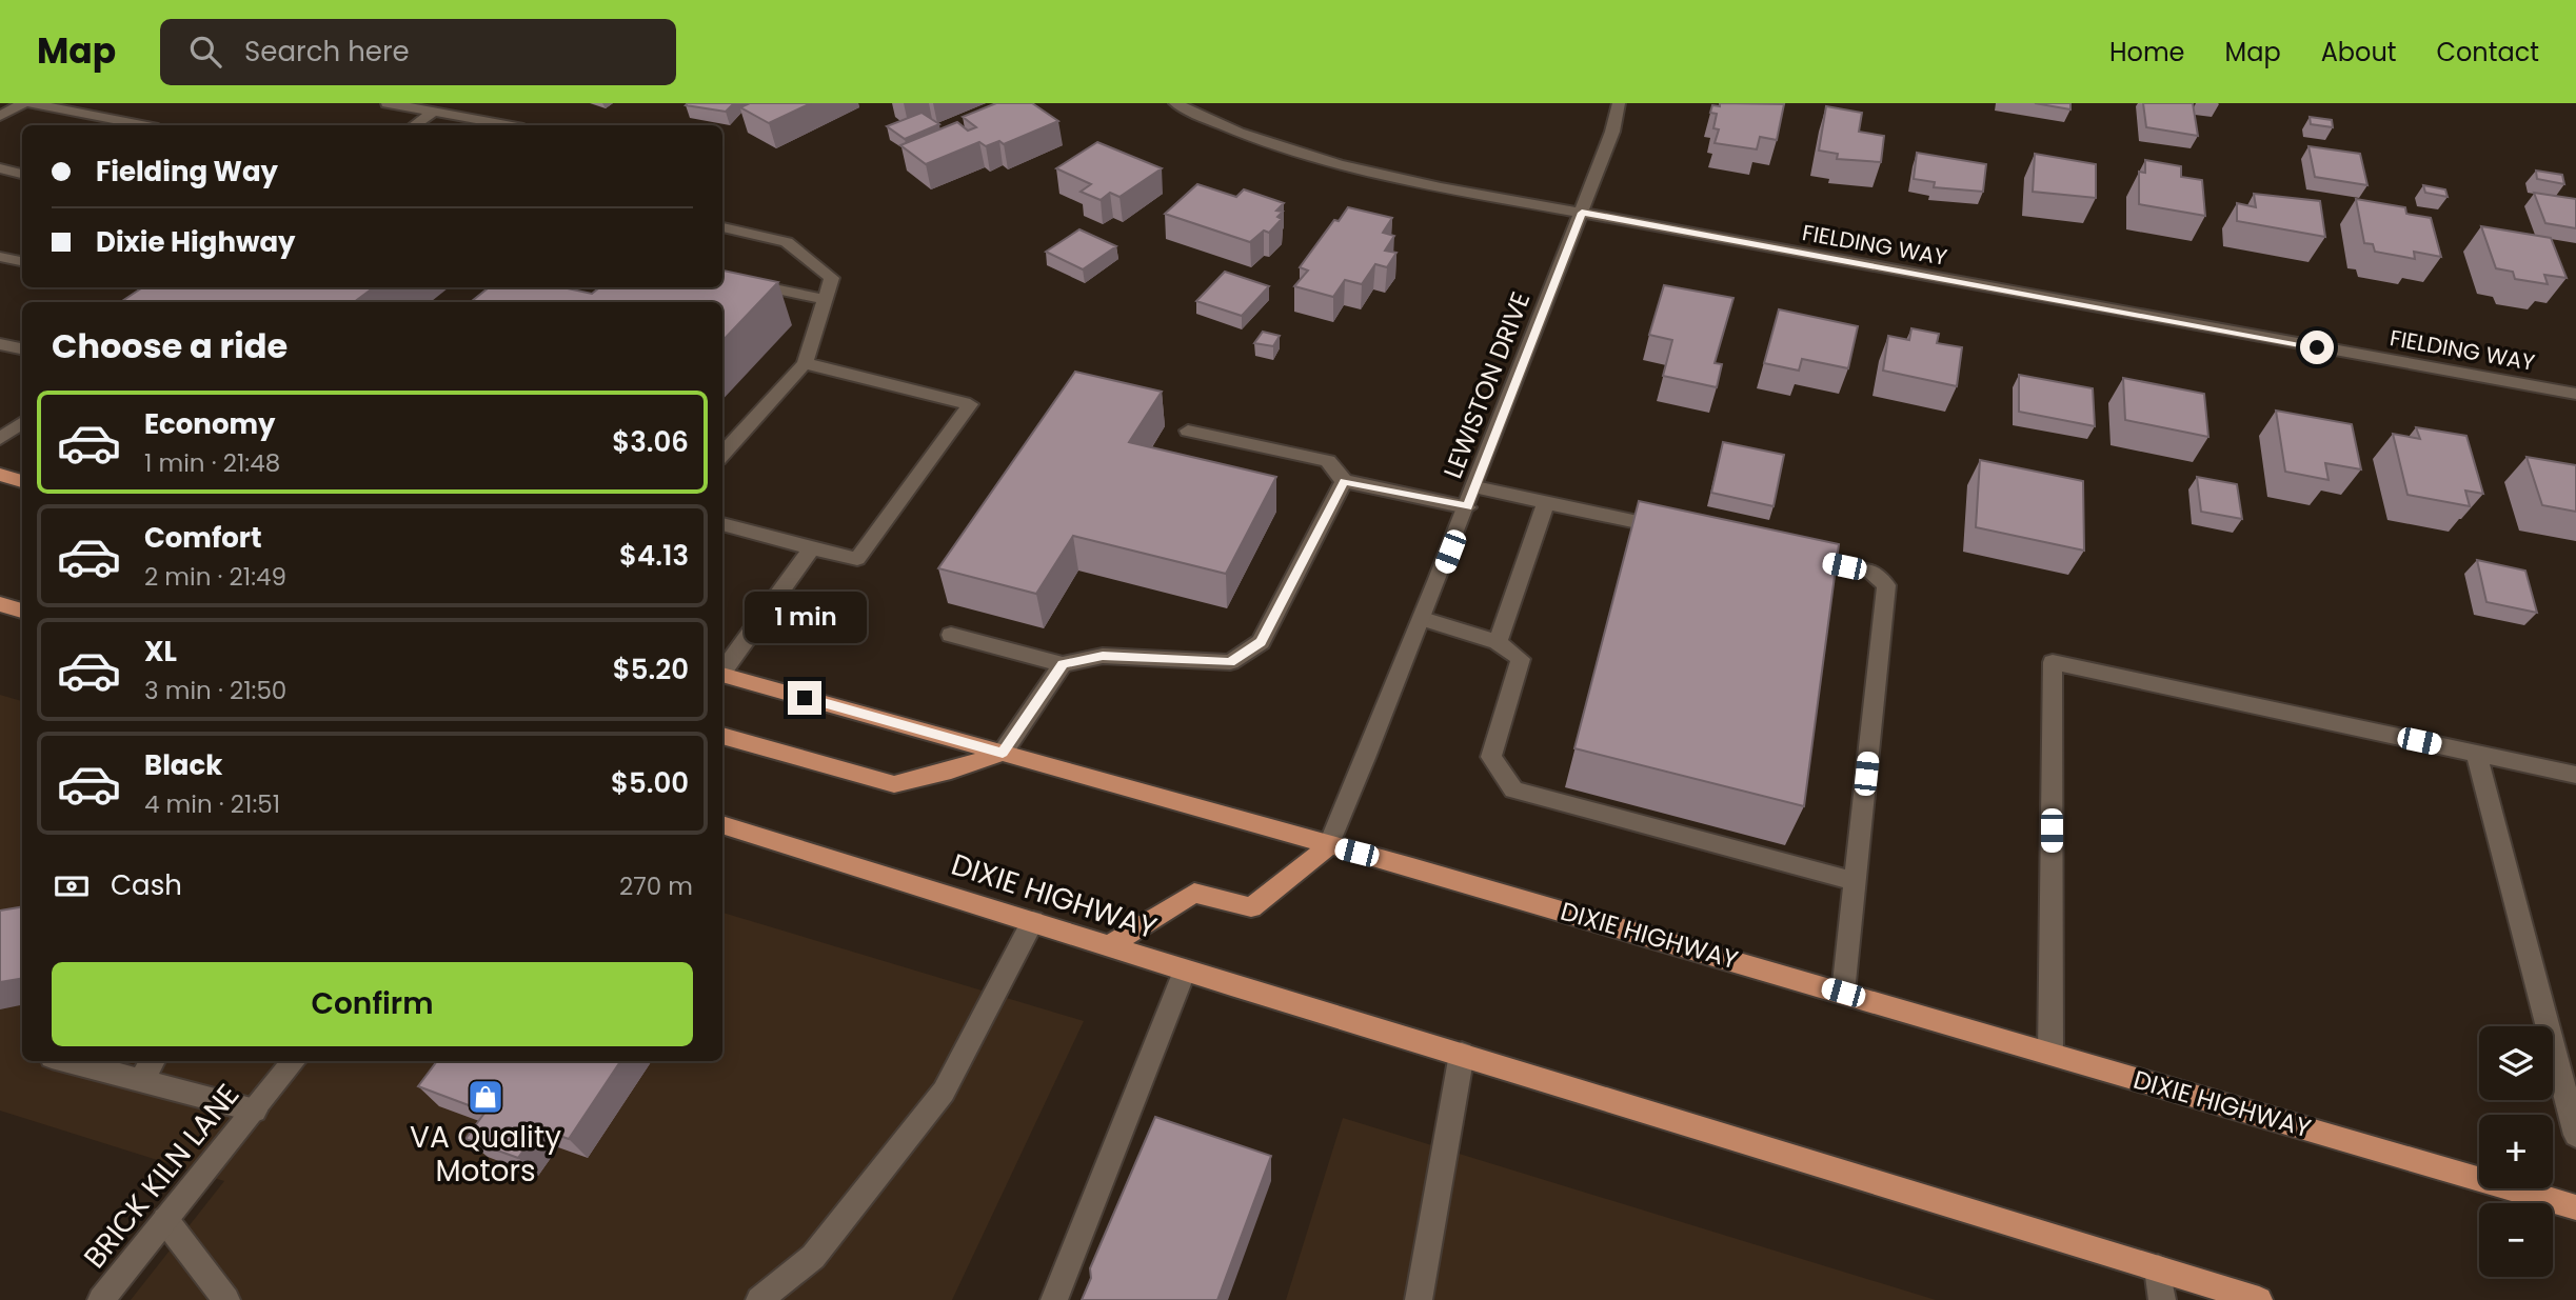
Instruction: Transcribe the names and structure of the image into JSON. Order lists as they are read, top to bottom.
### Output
{
  "streets": {
    "main road": ["DIXIE HIGHWAY"],
    "street": ["FIELDING WAY", "LEWISTON DRIVE", "BRICK KILN LANE"]
  },
  "crossings": [
    ["FIELDING WAY", "LEWISTON DRIVE"],
    ["LEWISTON DRIVE", "DIXIE HIGHWAY"]
  ],
  "places": {
    "shop": ["VA Quality Motors"]
  },
  "page": {
    "header": "Map",
    "search": "Search here",
    "nav": [
      "Home",
      "Map",
      "About",
      "Contact"
    ],
    "banner": ["Fielding Way", "Dixie Highway"],
    "heading": "Choose a ride",
    "list": [
      {
        "name": "Economy",
        "note": "1 min · 21:48",
        "value": "$3.06"
      },
      {
        "name": "Comfort",
        "note": "2 min · 21:49",
        "value": "$4.13"
      },
      {
        "name": "XL",
        "note": "3 min · 21:50",
        "value": "$5.20"
      },
      {
        "name": "Black",
        "note": "4 min · 21:51",
        "value": "$5.00"
      }
    ],
    "bubble": "1 min",
    "pay": ["Cash", "270 m"],
    "buttons": "Confirm",
    "map_buttons": ["+", "−"]
  }
}
